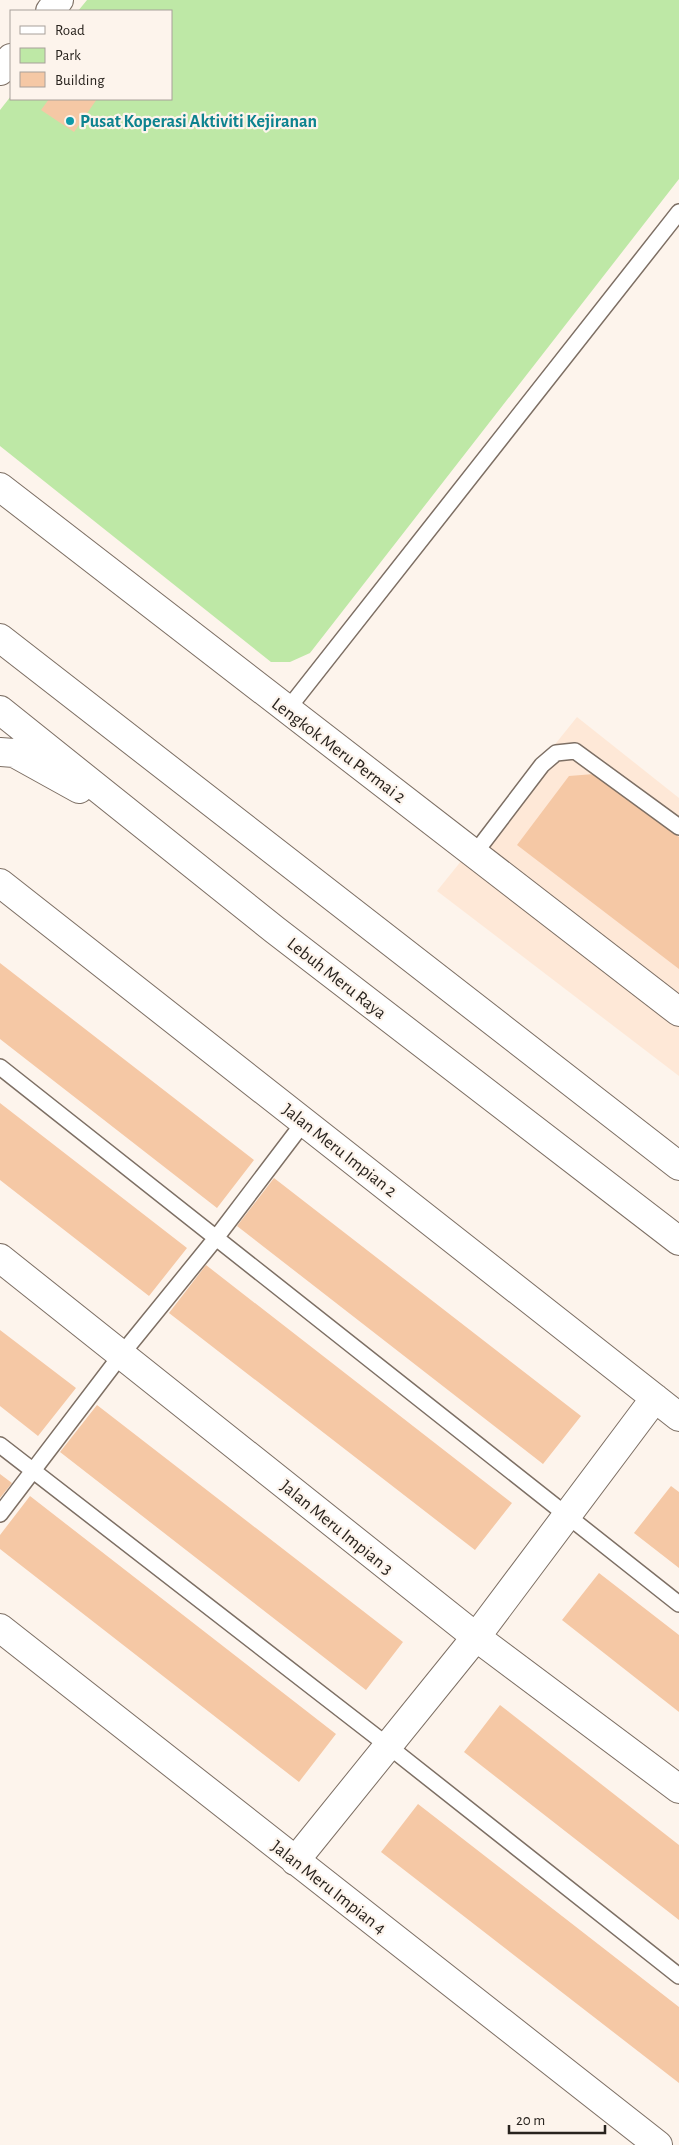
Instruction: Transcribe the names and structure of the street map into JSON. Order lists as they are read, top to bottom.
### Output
{
  "streets": {
    "street": [
      "Lengkok Meru Permai 2",
      "Lebuh Meru Raya",
      "Jalan Meru Impian 2",
      "Jalan Meru Impian 3",
      "Jalan Meru Impian 4"
    ]
  },
  "places": ["Pusat Koperasi Aktiviti Kejiranan"],
  "legend": ["Road", "Park", "Building"],
  "scale_bar": "20 m"
}
